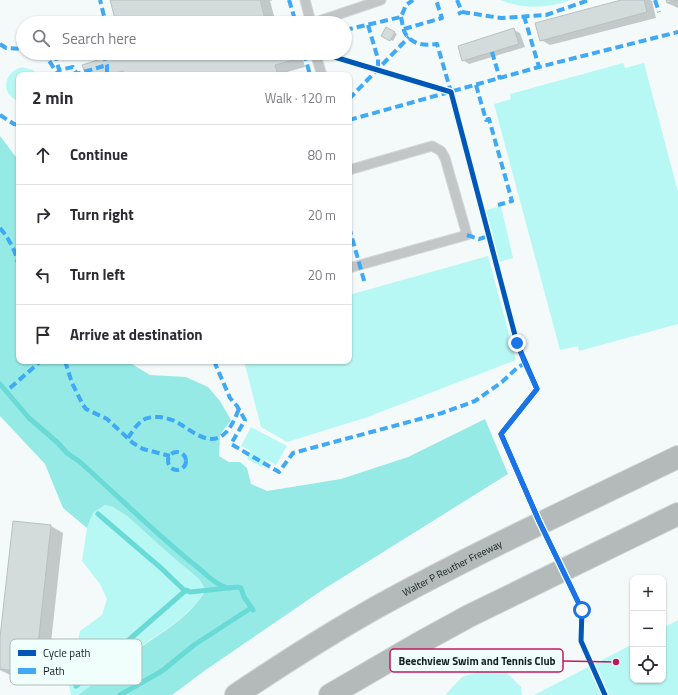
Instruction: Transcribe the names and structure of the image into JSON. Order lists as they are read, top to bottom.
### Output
{
  "streets": {
    "highway": ["Walter P Reuther Freeway"]
  },
  "places": ["Beechview Swim and Tennis Club"],
  "legend": ["Cycle path", "Path"],
  "page": {
    "search": "Search here",
    "heading": ["2 min", "Walk · 120 m"],
    "list": [
      ["Continue", "80 m"],
      ["Turn right", "20 m"],
      ["Turn left", "20 m"],
      "Arrive at destination"
    ],
    "map_buttons": ["+", "−"]
  }
}
